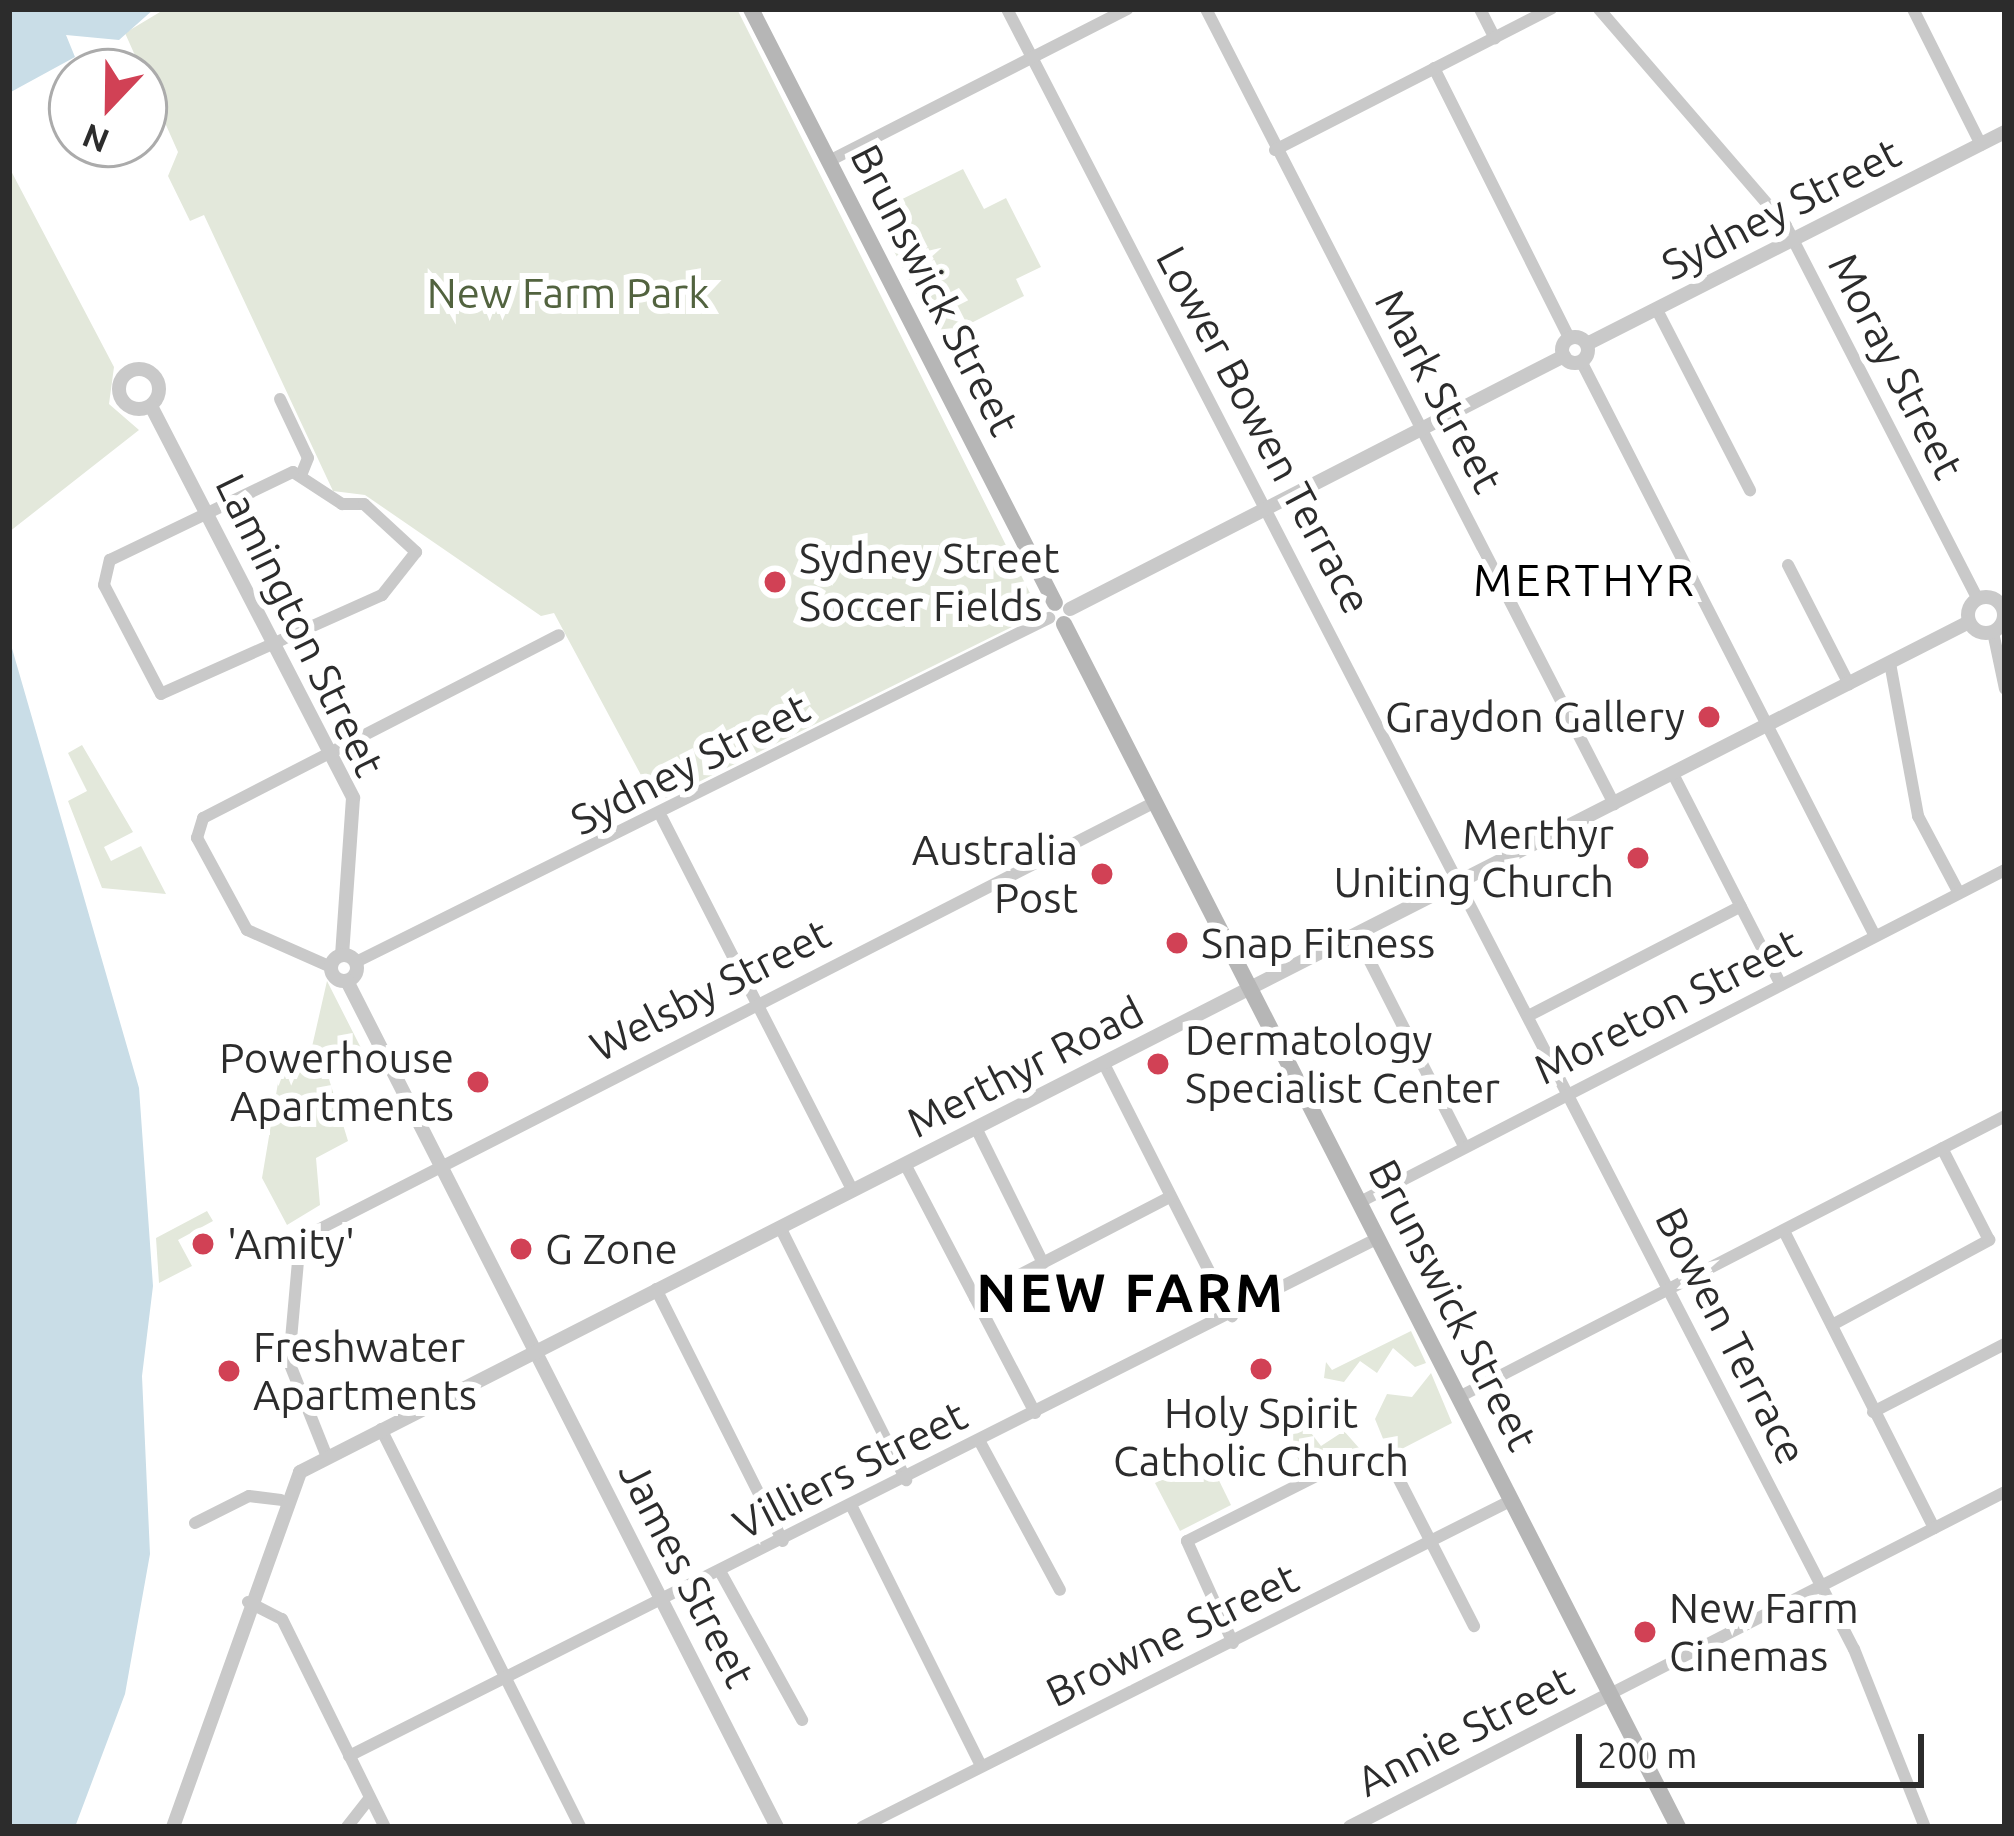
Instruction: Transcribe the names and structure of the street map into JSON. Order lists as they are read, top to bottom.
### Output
{
  "streets": {
    "main road": ["Brunswick Street"],
    "street": [
      "Sydney Street",
      "Moray Street",
      "Mark Street",
      "Lower Bowen Terrace",
      "Lamington Street",
      "Welsby Street",
      "Moreton Street",
      "Merthyr Road",
      "Bowen Terrace",
      "Villiers Street",
      "James Street",
      "Browne Street",
      "Annie Street"
    ]
  },
  "crossings": [
    ["Sydney Street", "Brunswick Street"],
    ["Sydney Street", "Moray Street"],
    ["Sydney Street", "Mark Street"],
    ["Sydney Street", "Lower Bowen Terrace"],
    ["Sydney Street", "Lamington Street"],
    ["Brunswick Street", "Welsby Street"],
    ["Brunswick Street", "Moreton Street"],
    ["Brunswick Street", "Merthyr Road"],
    ["Brunswick Street", "Villiers Street"],
    ["Brunswick Street", "Browne Street"],
    ["Brunswick Street", "Annie Street"],
    ["Mark Street", "Merthyr Road"],
    ["Lower Bowen Terrace", "Merthyr Road"],
    ["Lower Bowen Terrace", "Bowen Terrace"],
    ["Welsby Street", "Merthyr Road"],
    ["Moreton Street", "Bowen Terrace"],
    ["Merthyr Road", "Bowen Terrace"],
    ["Merthyr Road", "James Street"],
    ["Villiers Street", "James Street"]
  ],
  "districts": ["MERTHYR", "NEW FARM"],
  "parks": ["New Farm Park"],
  "places": [
    "Sydney Street Soccer Fields",
    "Graydon Gallery",
    "Merthyr Uniting Church",
    "Australia Post",
    "Snap Fitness",
    "Dermatology Specialist Center",
    "Powerhouse Apartments",
    "'Amity'",
    "G Zone",
    "Holy Spirit Catholic Church",
    "Freshwater Apartments",
    "New Farm Cinemas"
  ],
  "scale_bar": "200 m",
  "north": "bottom"
}
